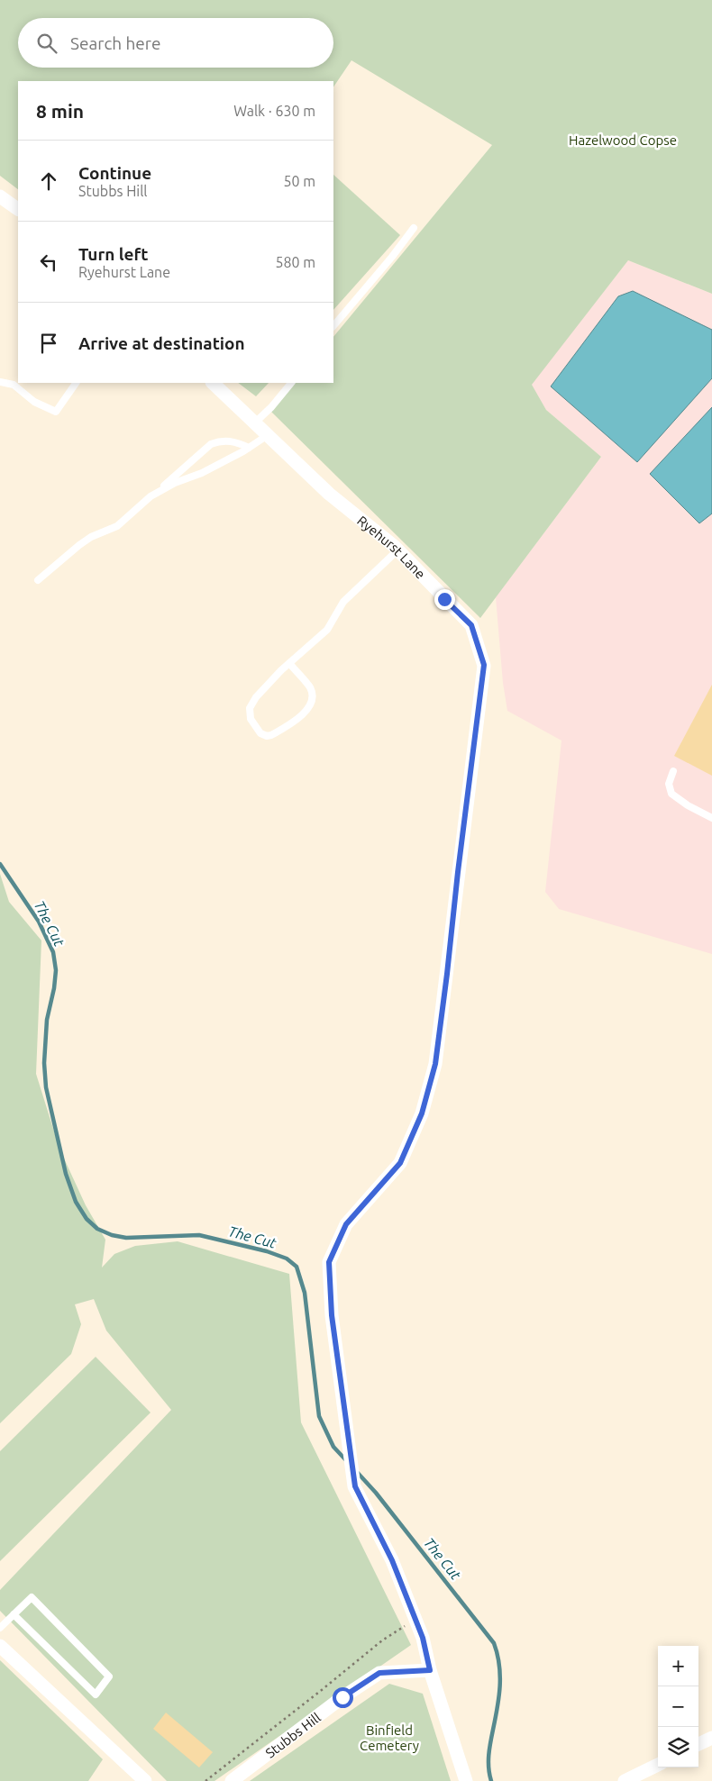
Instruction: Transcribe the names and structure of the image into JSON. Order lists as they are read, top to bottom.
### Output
{
  "streets": {
    "street": ["Ryehurst Lane", "Stubbs Hill"]
  },
  "crossings": [
    ["Ryehurst Lane", "Stubbs Hill"]
  ],
  "water": ["The Cut"],
  "parks": ["Hazelwood Copse", "Binfield Cemetery"],
  "page": {
    "search": "Search here",
    "heading": ["8 min", "Walk · 630 m"],
    "list": [
      ["Continue", "Stubbs Hill", "50 m"],
      ["Turn left", "Ryehurst Lane", "580 m"],
      "Arrive at destination"
    ],
    "map_buttons": ["+", "−"]
  }
}
